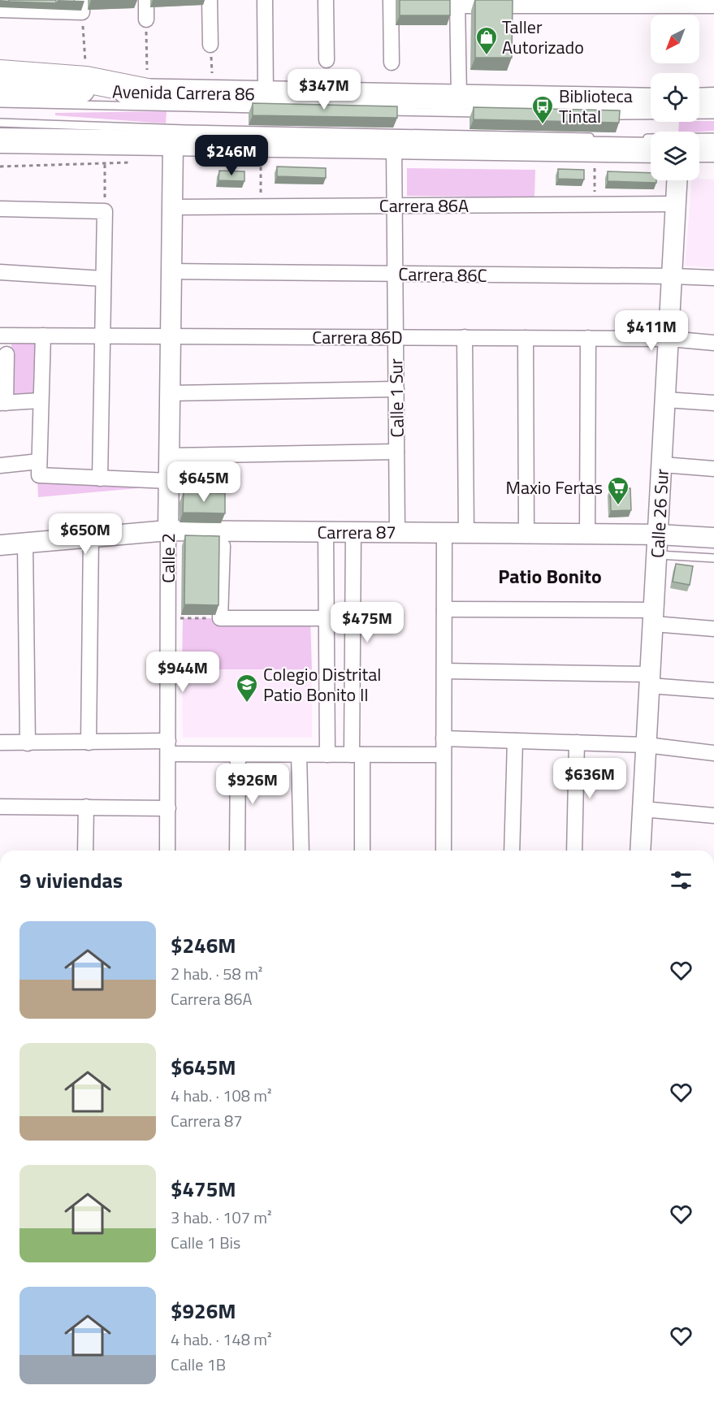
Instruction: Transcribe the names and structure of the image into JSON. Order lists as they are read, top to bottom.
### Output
{
  "streets": {
    "main road": ["Avenida Carrera 86"],
    "street": [
      "Carrera 86A",
      "Carrera 86C",
      "Carrera 86D",
      "Calle 1 Sur",
      "Calle 26 Sur",
      "Carrera 87",
      "Calle 2"
    ]
  },
  "crossings": [
    ["Carrera 86A", "Calle 1 Sur"],
    ["Carrera 86A", "Calle 26 Sur"],
    ["Carrera 86A", "Calle 2"],
    ["Carrera 86C", "Calle 1 Sur"],
    ["Carrera 86C", "Calle 26 Sur"],
    ["Carrera 86C", "Calle 2"],
    ["Carrera 86D", "Calle 1 Sur"],
    ["Carrera 86D", "Calle 26 Sur"],
    ["Carrera 86D", "Calle 2"],
    ["Calle 1 Sur", "Carrera 87"],
    ["Calle 26 Sur", "Carrera 87"],
    ["Carrera 87", "Calle 2"]
  ],
  "districts": ["Patio Bonito"],
  "places": {
    "shop": ["Taller Autorizado"],
    "bus stop": ["Biblioteca Tintal"],
    "supermarket": ["Maxio Fertas"],
    "school or university": ["Colegio Distrital Patio Bonito II"]
  },
  "north": "bottom left",
  "page": {
    "price": [
      "$347M",
      "$246M",
      "$411M",
      "$645M",
      "$650M",
      "$475M",
      "$944M",
      "$636M",
      "$926M"
    ],
    "heading": "9 viviendas",
    "list": [
      {
        "name": "$246M",
        "note": "2 hab. · 58 m² · Carrera 86A"
      },
      {
        "name": "$645M",
        "note": "4 hab. · 108 m² · Carrera 87"
      },
      {
        "name": "$475M",
        "note": "3 hab. · 107 m² · Calle 1 Bis"
      },
      {
        "name": "$926M",
        "note": "4 hab. · 148 m² · Calle 1B"
      }
    ]
  }
}
